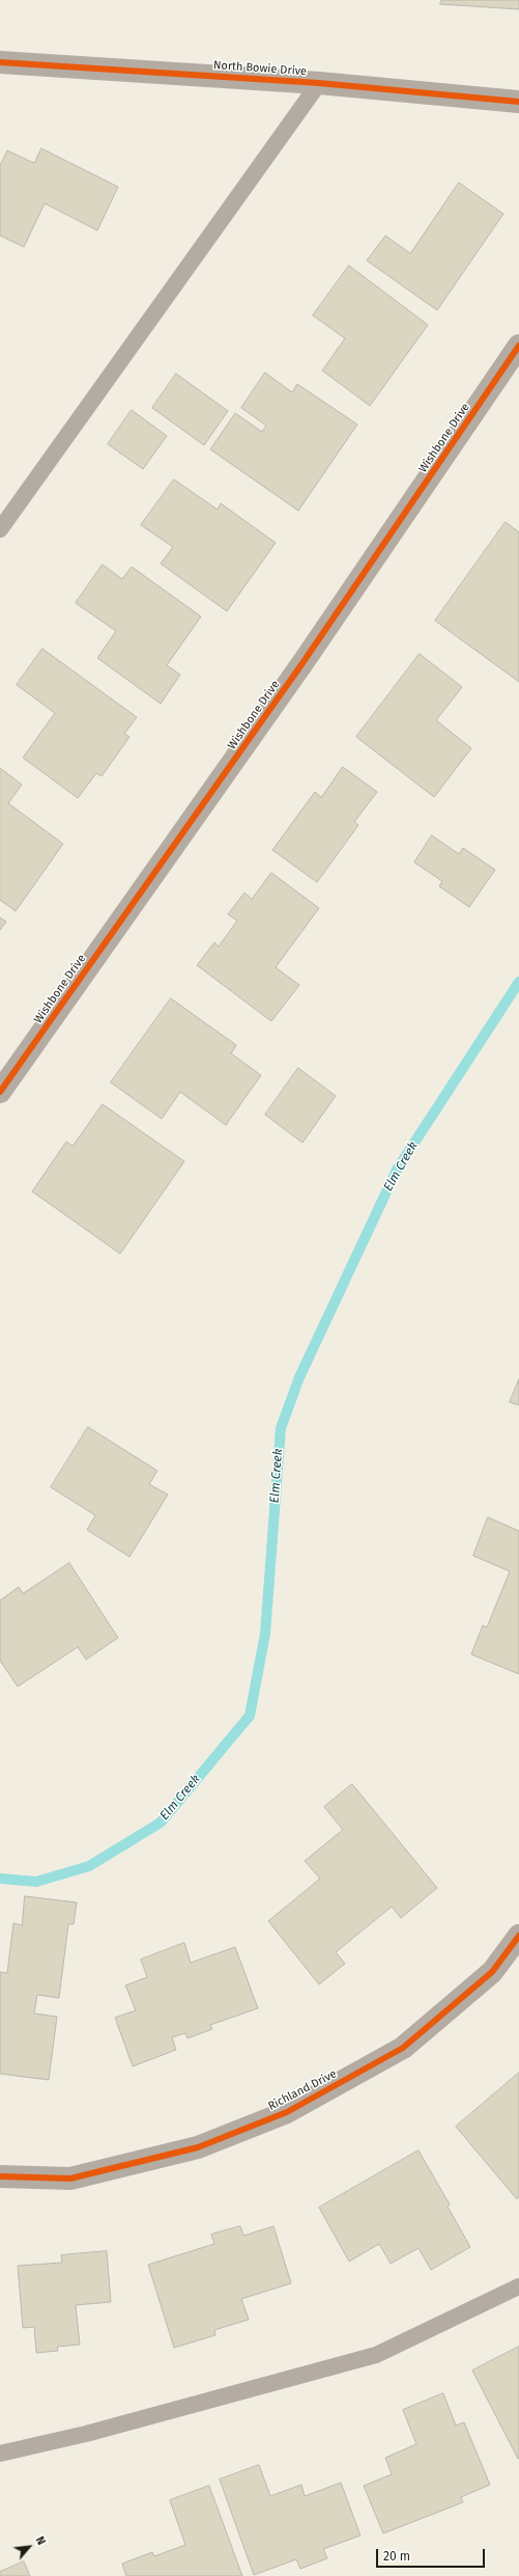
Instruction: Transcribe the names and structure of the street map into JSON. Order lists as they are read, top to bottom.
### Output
{
  "streets": {
    "street": ["North Bowie Drive", "Wishbone Drive", "Richland Drive"]
  },
  "water": ["Elm Creek"],
  "scale_bar": "20 m",
  "north": "top right"
}
